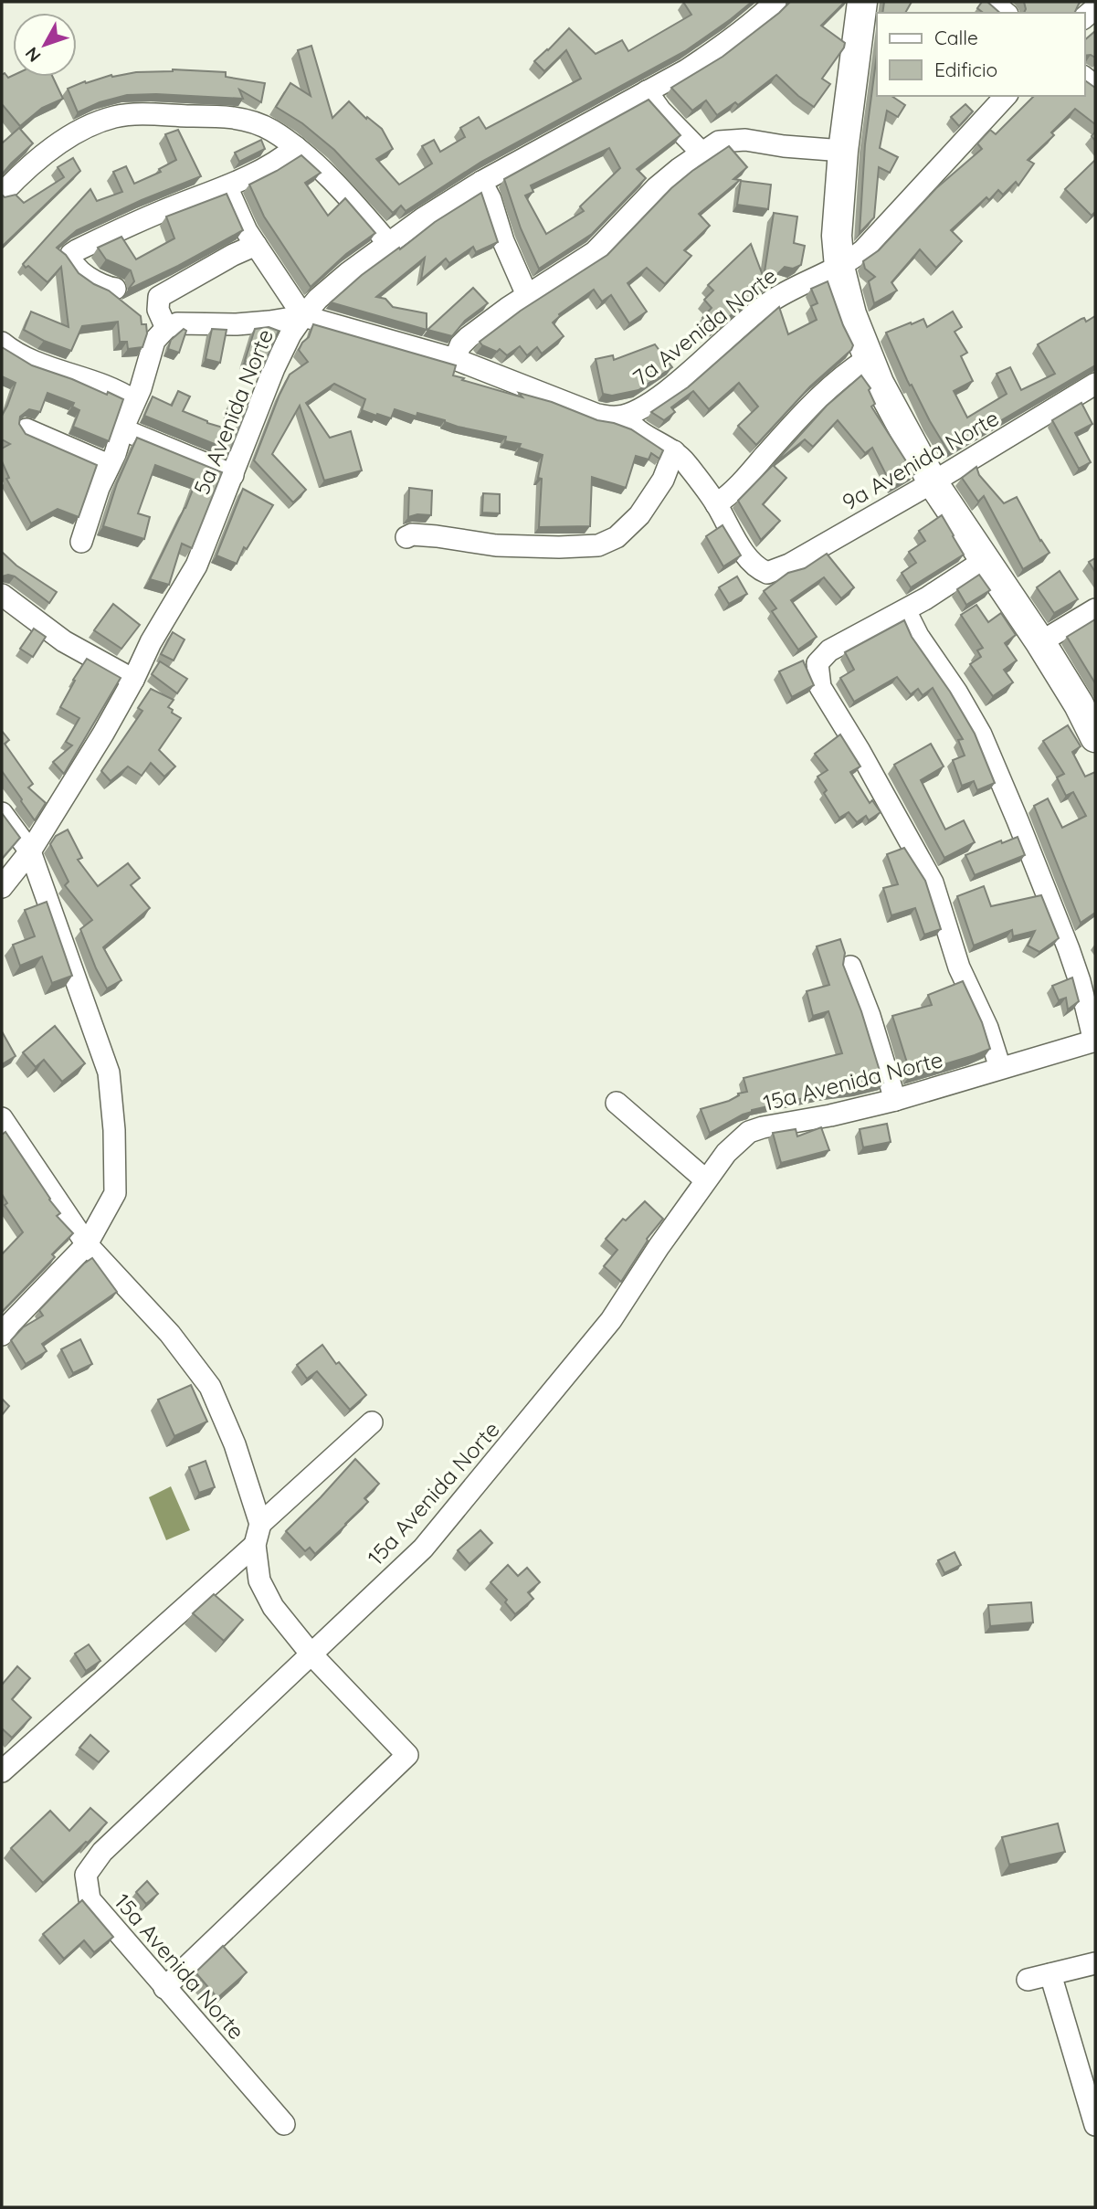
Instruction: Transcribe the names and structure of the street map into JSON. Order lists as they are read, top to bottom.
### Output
{
  "streets": {
    "street": [
      "7a Avenida Norte",
      "5a Avenida Norte",
      "9a Avenida Norte",
      "15a Avenida Norte"
    ]
  },
  "legend": ["Calle", "Edificio"],
  "north": "bottom left"
}
